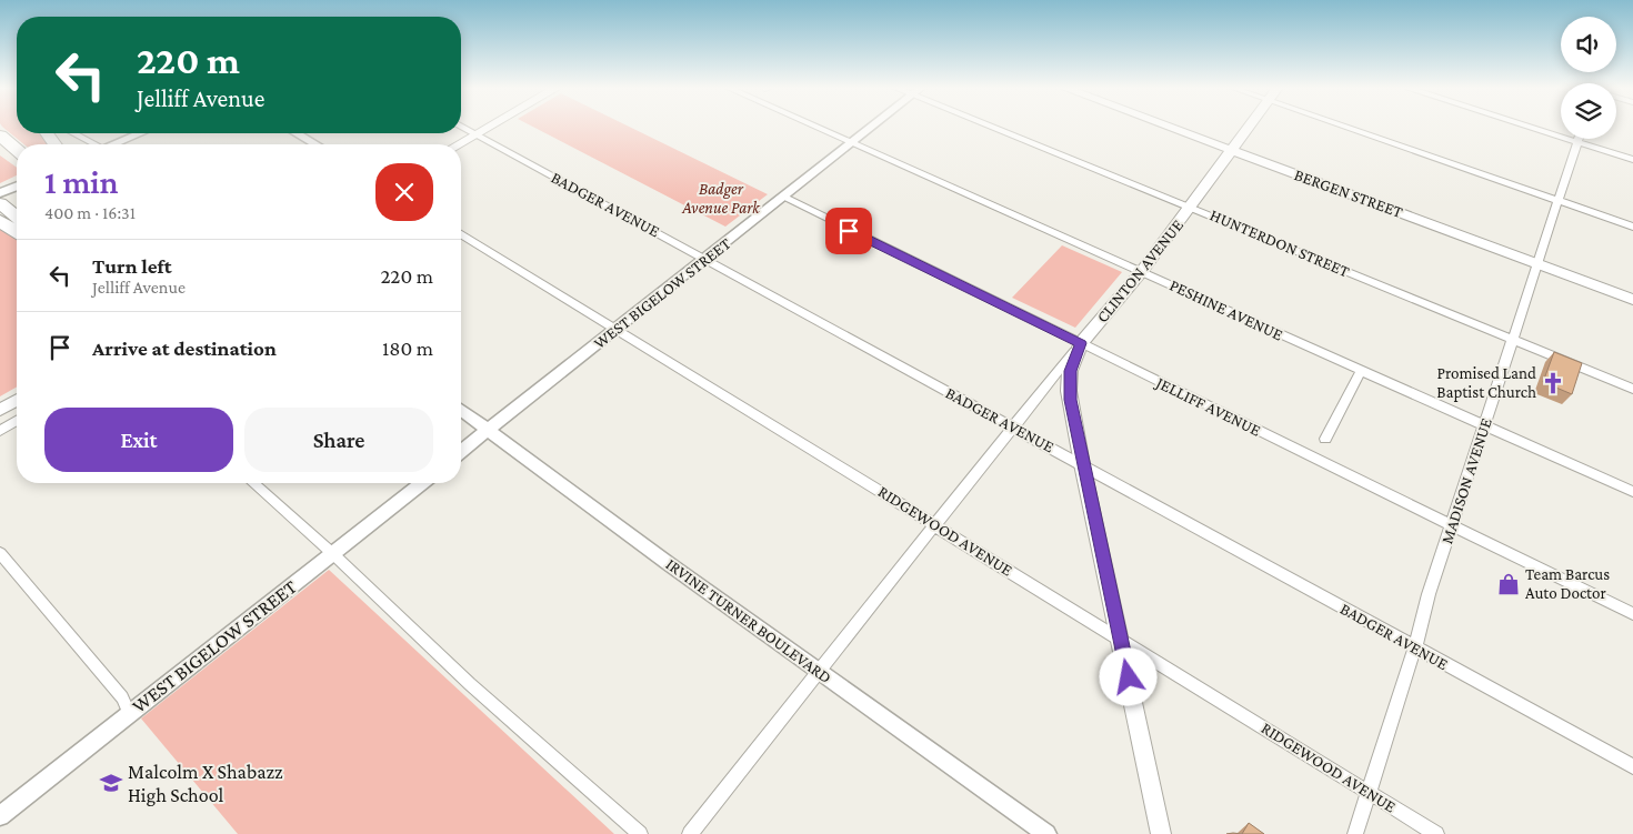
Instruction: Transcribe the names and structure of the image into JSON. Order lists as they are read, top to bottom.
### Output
{
  "streets": {
    "main road": ["BERGEN STREET", "CLINTON AVENUE"],
    "street": [
      "BADGER AVENUE",
      "HUNTERDON STREET",
      "WEST BIGELOW STREET",
      "PESHINE AVENUE",
      "JELLIFF AVENUE",
      "MADISON AVENUE",
      "RIDGEWOOD AVENUE",
      "IRVINE TURNER BOULEVARD"
    ]
  },
  "crossings": [
    ["BERGEN STREET", "CLINTON AVENUE"],
    ["BERGEN STREET", "MADISON AVENUE"],
    ["BADGER AVENUE", "CLINTON AVENUE"],
    ["BADGER AVENUE", "WEST BIGELOW STREET"],
    ["BADGER AVENUE", "MADISON AVENUE"],
    ["HUNTERDON STREET", "CLINTON AVENUE"],
    ["HUNTERDON STREET", "MADISON AVENUE"],
    ["CLINTON AVENUE", "PESHINE AVENUE"],
    ["CLINTON AVENUE", "JELLIFF AVENUE"],
    ["CLINTON AVENUE", "RIDGEWOOD AVENUE"],
    ["WEST BIGELOW STREET", "PESHINE AVENUE"],
    ["WEST BIGELOW STREET", "JELLIFF AVENUE"],
    ["WEST BIGELOW STREET", "RIDGEWOOD AVENUE"],
    ["WEST BIGELOW STREET", "IRVINE TURNER BOULEVARD"],
    ["PESHINE AVENUE", "MADISON AVENUE"],
    ["JELLIFF AVENUE", "MADISON AVENUE"],
    ["MADISON AVENUE", "RIDGEWOOD AVENUE"]
  ],
  "parks": ["Badger Avenue Park"],
  "places": {
    "church": ["Promised Land Baptist Church"],
    "shop": ["Team Barcus Auto Doctor"],
    "school or university": ["Malcolm X Shabazz High School"]
  },
  "page": {
    "turn": ["220 m", "Jelliff Avenue"],
    "heading": ["1 min", "400 m · 16:31"],
    "list": [
      {
        "name": "Turn left",
        "note": "Jelliff Avenue",
        "value": "220 m"
      },
      {
        "name": "Arrive at destination",
        "value": "180 m"
      }
    ],
    "buttons": ["Exit", "Share"]
  }
}
